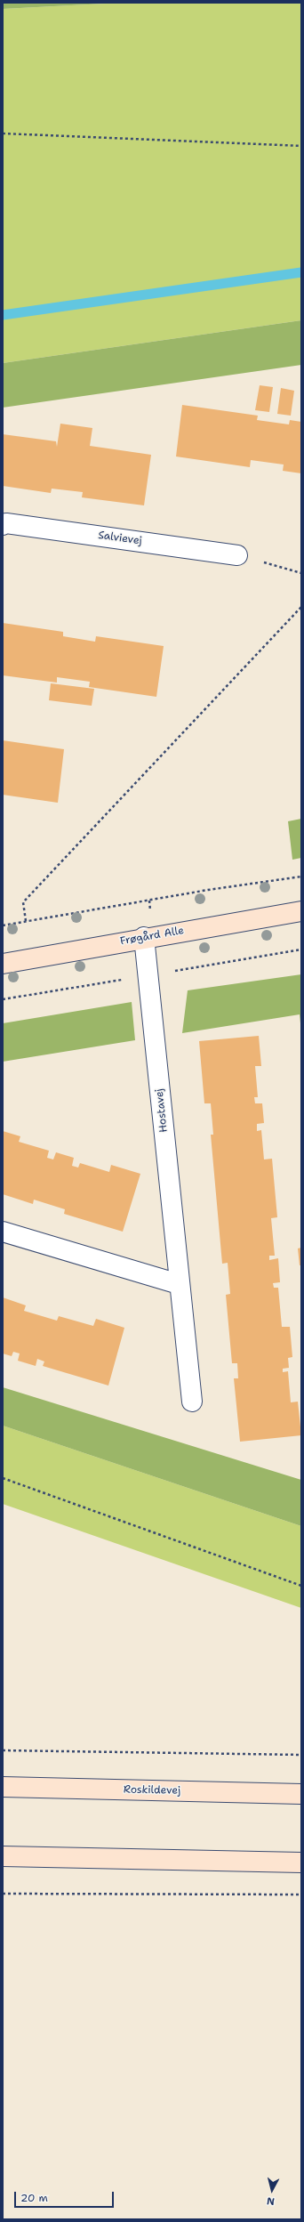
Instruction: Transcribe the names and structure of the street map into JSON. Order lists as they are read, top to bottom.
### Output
{
  "streets": {
    "main road": ["Frøgård Alle", "Roskildevej"],
    "street": ["Salvievej", "Hostavej"]
  },
  "crossings": [
    ["Frøgård Alle", "Hostavej"]
  ],
  "scale_bar": "20 m",
  "north": "bottom"
}
